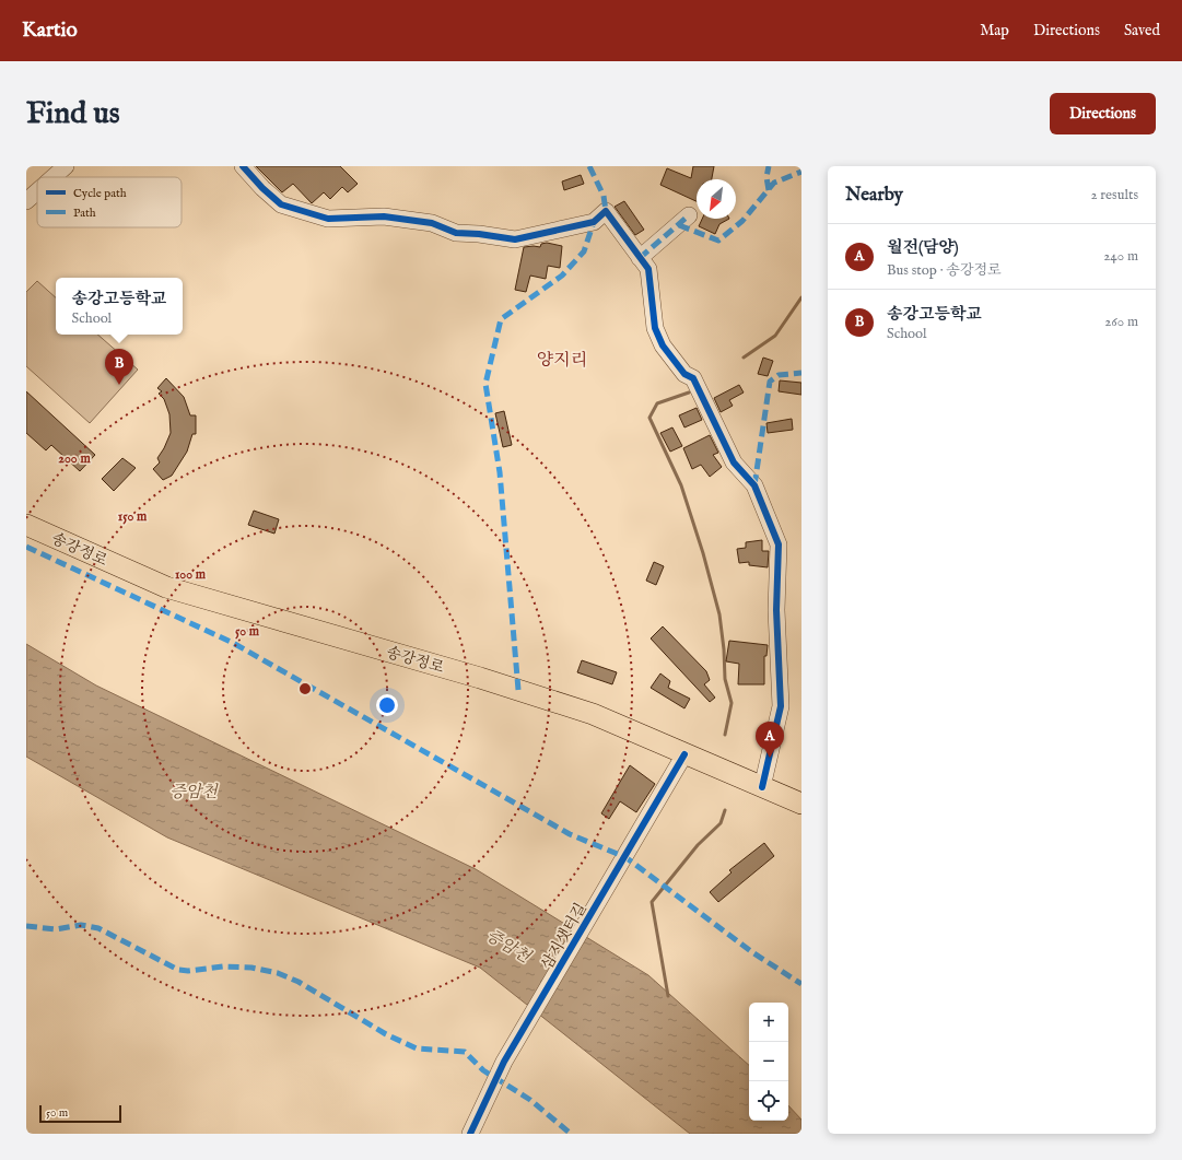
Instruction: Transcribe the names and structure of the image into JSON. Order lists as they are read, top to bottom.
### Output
{
  "streets": {
    "main road": ["송강정로"],
    "street": ["삼지샛터길"]
  },
  "crossings": [
    ["송강정로", "삼지샛터길"]
  ],
  "districts": ["양지리"],
  "water": ["증암천"],
  "legend": ["Cycle path", "Path"],
  "scale_bar": "50 m",
  "north": "bottom left",
  "page": {
    "header": "Kartio",
    "nav": ["Map", "Directions", "Saved"],
    "buttons": "Directions",
    "title": "Find us",
    "heading": ["Nearby", "2 results"],
    "list": [
      {
        "mark": "A",
        "name": "월전(담양)",
        "note": "Bus stop · 송강정로",
        "value": "240 m"
      },
      {
        "mark": "B",
        "name": "송강고등학교",
        "note": "School",
        "value": "260 m"
      }
    ],
    "popup": ["송강고등학교", "School"],
    "pins": ["B", "A"],
    "map_buttons": ["+", "−"],
    "scale": "50 m"
  },
  "rings": [
    "200 m",
    "150 m",
    "100 m",
    "50 m"
  ]
}
